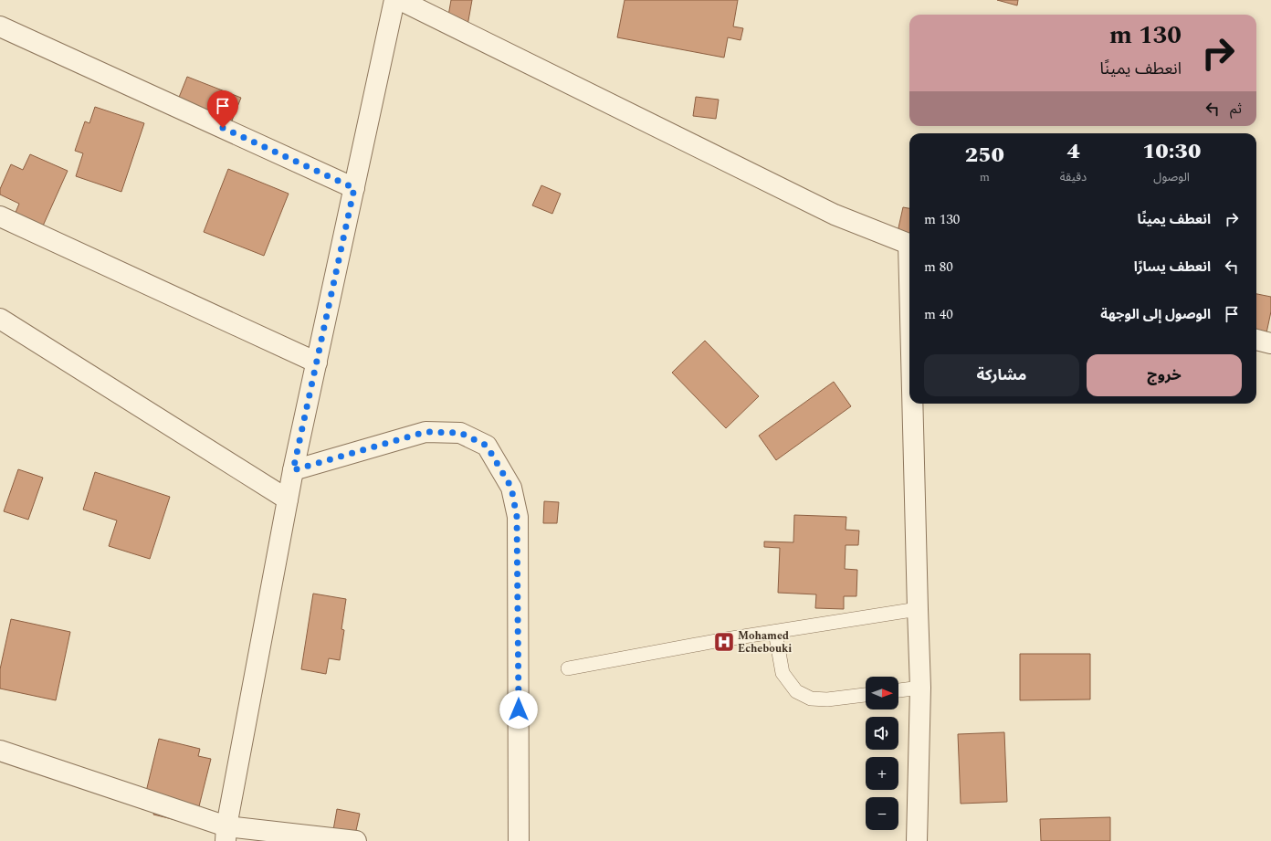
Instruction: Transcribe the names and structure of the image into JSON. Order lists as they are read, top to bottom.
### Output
{
  "places": {
    "hospital": ["Mohamed Echebouki"]
  },
  "north": "right",
  "page": {
    "turn": ["130 m", "انعطف يمينًا"],
    "then": "ثم",
    "eta": [
      "10:30",
      "الوصول",
      "4",
      "دقيقة",
      "250",
      "m"
    ],
    "list": [
      {
        "name": "انعطف يمينًا",
        "value": "130 m"
      },
      {
        "name": "انعطف يسارًا",
        "value": "80 m"
      },
      {
        "name": "الوصول إلى الوجهة",
        "value": "40 m"
      }
    ],
    "buttons": ["خروج", "مشاركة"],
    "map_buttons": ["+", "−"]
  }
}
